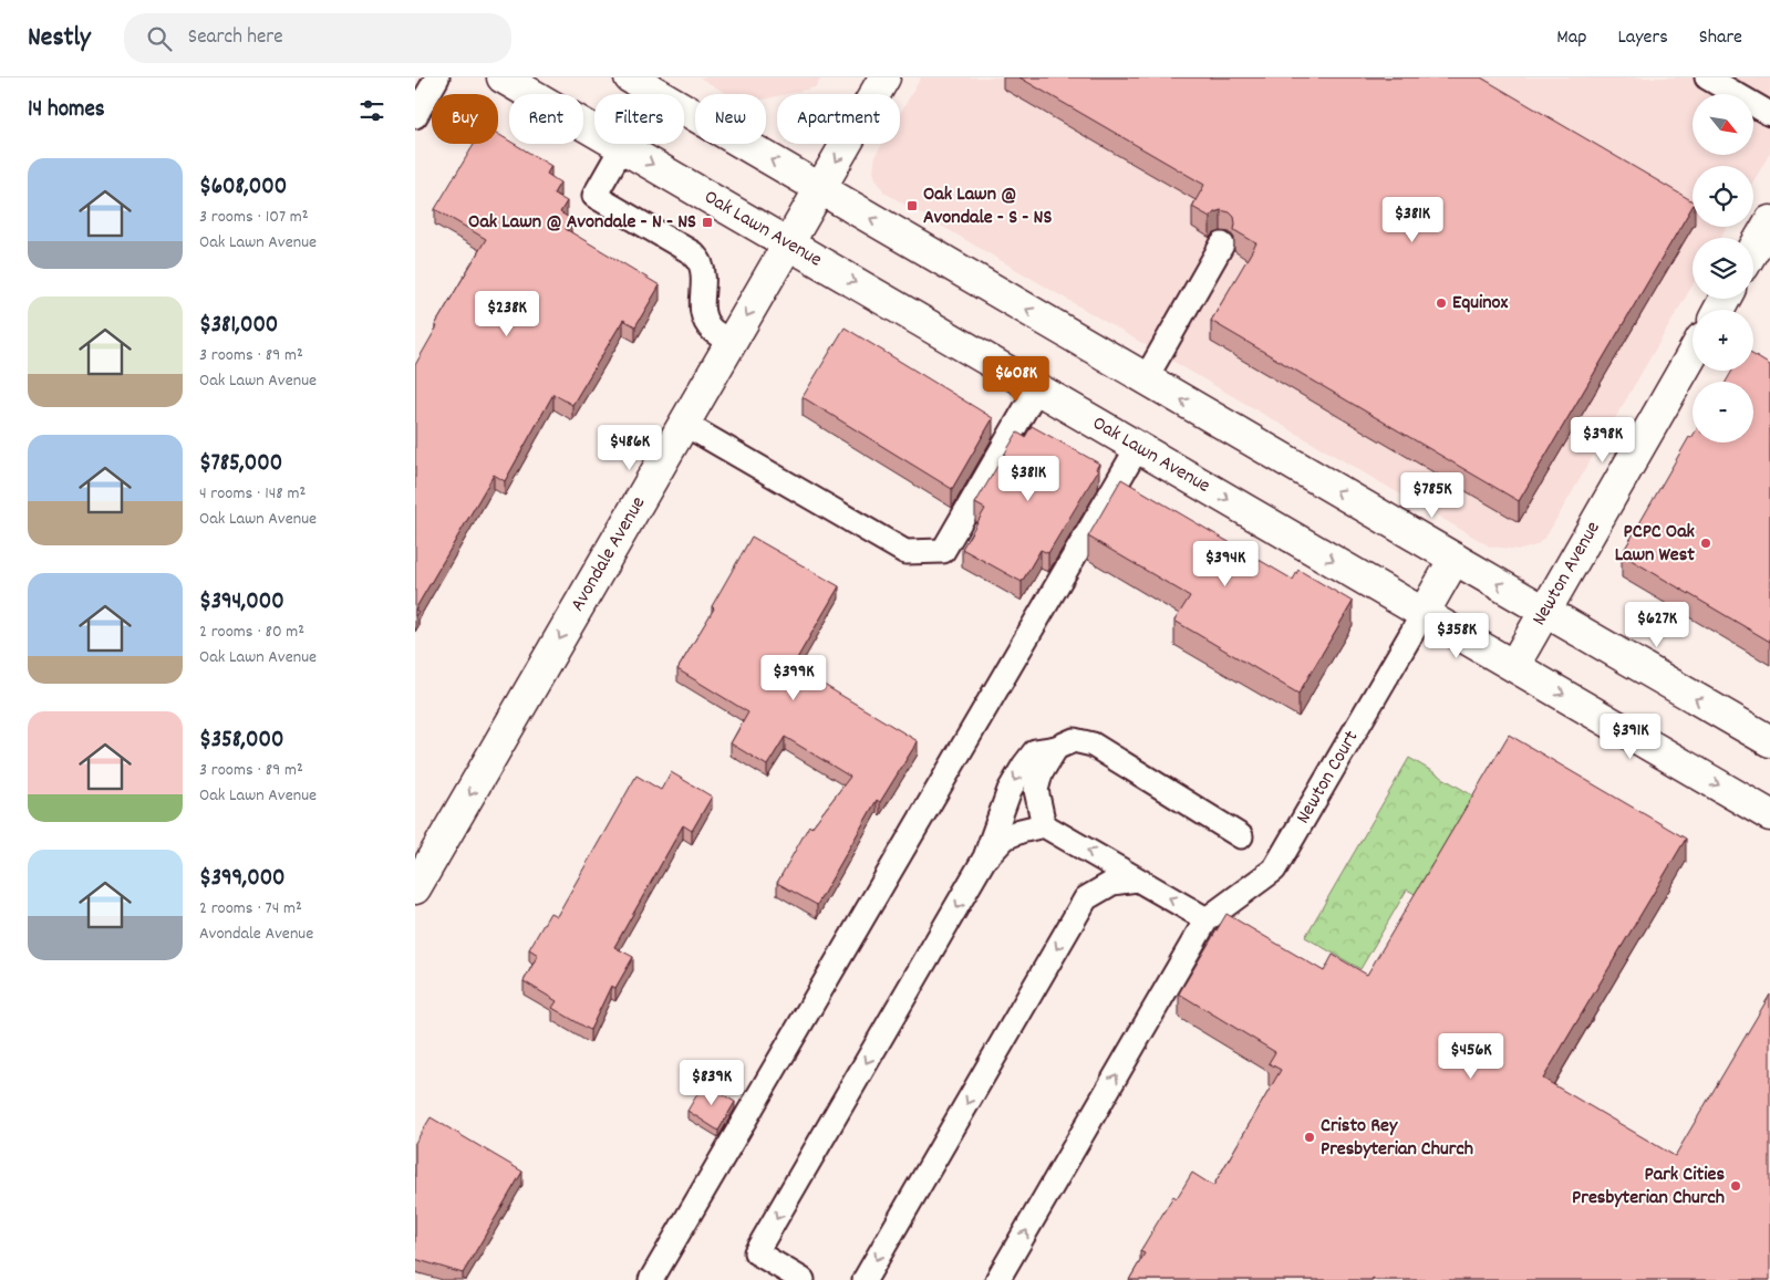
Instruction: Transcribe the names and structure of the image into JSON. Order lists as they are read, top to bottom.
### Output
{
  "streets": {
    "main road": ["Oak Lawn Avenue", "Avondale Avenue", "Newton Avenue"],
    "lane": ["Newton Court"]
  },
  "crossings": [
    ["Oak Lawn Avenue", "Avondale Avenue"],
    ["Oak Lawn Avenue", "Newton Avenue"],
    ["Oak Lawn Avenue", "Newton Court"]
  ],
  "one_way": ["Avondale Avenue"],
  "places": {
    "transit": ["Oak Lawn @ Avondale - S - NS", "Oak Lawn @ Avondale - N - NS"],
    "other": [
      "Equinox",
      "PCPC Oak Lawn West",
      "Cristo Rey Presbyterian Church",
      "Park Cities Presbyterian Church"
    ]
  },
  "north": "bottom right",
  "page": {
    "header": "Nestly",
    "search": "Search here",
    "nav": ["Map", "Layers", "Share"],
    "heading": "14 homes",
    "map_buttons": ["+", "−"],
    "chip": [
      "Buy",
      "Rent",
      "Filters",
      "New",
      "Apartment"
    ],
    "list": [
      {
        "name": "$608,000",
        "note": "3 rooms · 107 m² · Oak Lawn Avenue"
      },
      {
        "name": "$381,000",
        "note": "3 rooms · 89 m² · Oak Lawn Avenue"
      },
      {
        "name": "$785,000",
        "note": "4 rooms · 148 m² · Oak Lawn Avenue"
      },
      {
        "name": "$394,000",
        "note": "2 rooms · 80 m² · Oak Lawn Avenue"
      },
      {
        "name": "$358,000",
        "note": "3 rooms · 89 m² · Oak Lawn Avenue"
      },
      {
        "name": "$399,000",
        "note": "2 rooms · 74 m² · Avondale Avenue"
      }
    ],
    "price": [
      "$381K",
      "$238K",
      "$608K",
      "$398K",
      "$486K",
      "$381K",
      "$785K",
      "$394K",
      "$627K",
      "$358K",
      "$399K",
      "$391K",
      "$456K",
      "$839K"
    ]
  }
}
